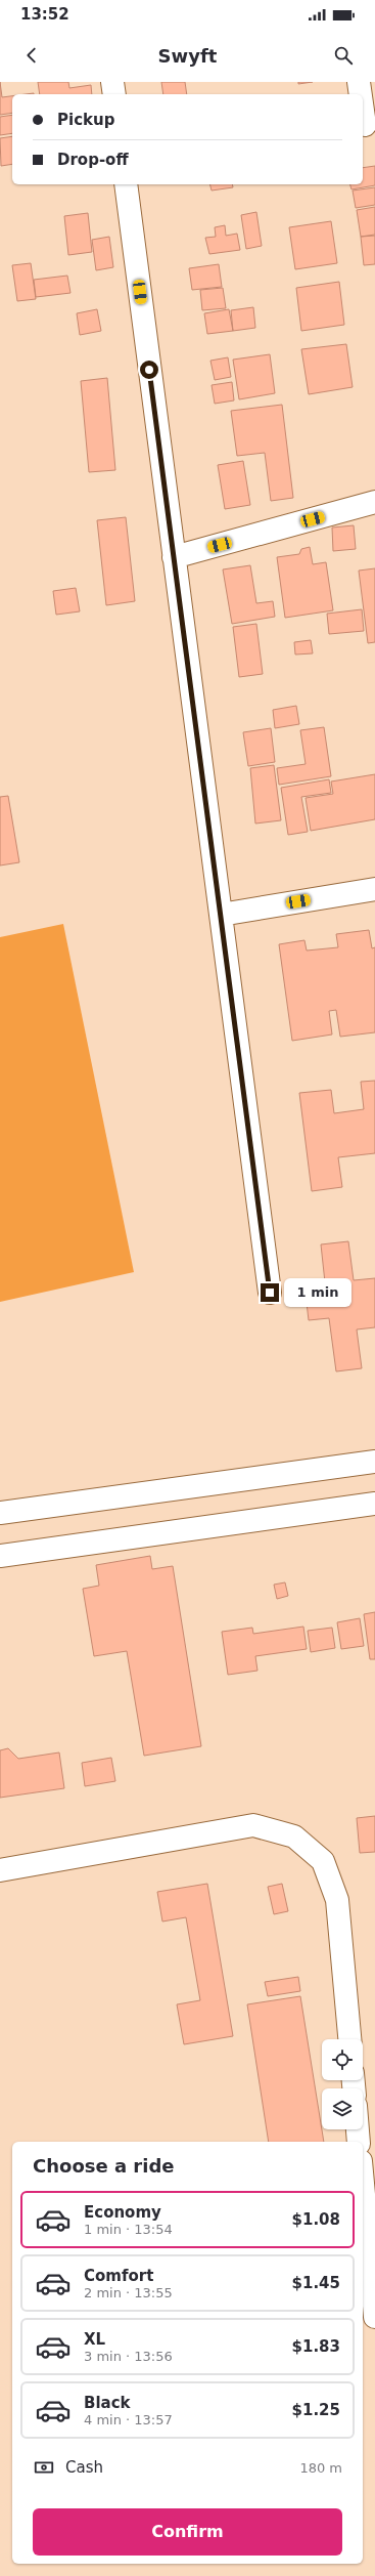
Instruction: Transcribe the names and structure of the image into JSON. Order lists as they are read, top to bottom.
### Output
{
  "page": {
    "status": "13:52",
    "header": "Swyft",
    "banner": ["Pickup", "Drop-off"],
    "bubble": "1 min",
    "heading": "Choose a ride",
    "list": [
      {
        "name": "Economy",
        "note": "1 min · 13:54",
        "value": "$1.08"
      },
      {
        "name": "Comfort",
        "note": "2 min · 13:55",
        "value": "$1.45"
      },
      {
        "name": "XL",
        "note": "3 min · 13:56",
        "value": "$1.83"
      },
      {
        "name": "Black",
        "note": "4 min · 13:57",
        "value": "$1.25"
      }
    ],
    "pay": ["Cash", "180 m"],
    "buttons": "Confirm"
  }
}
